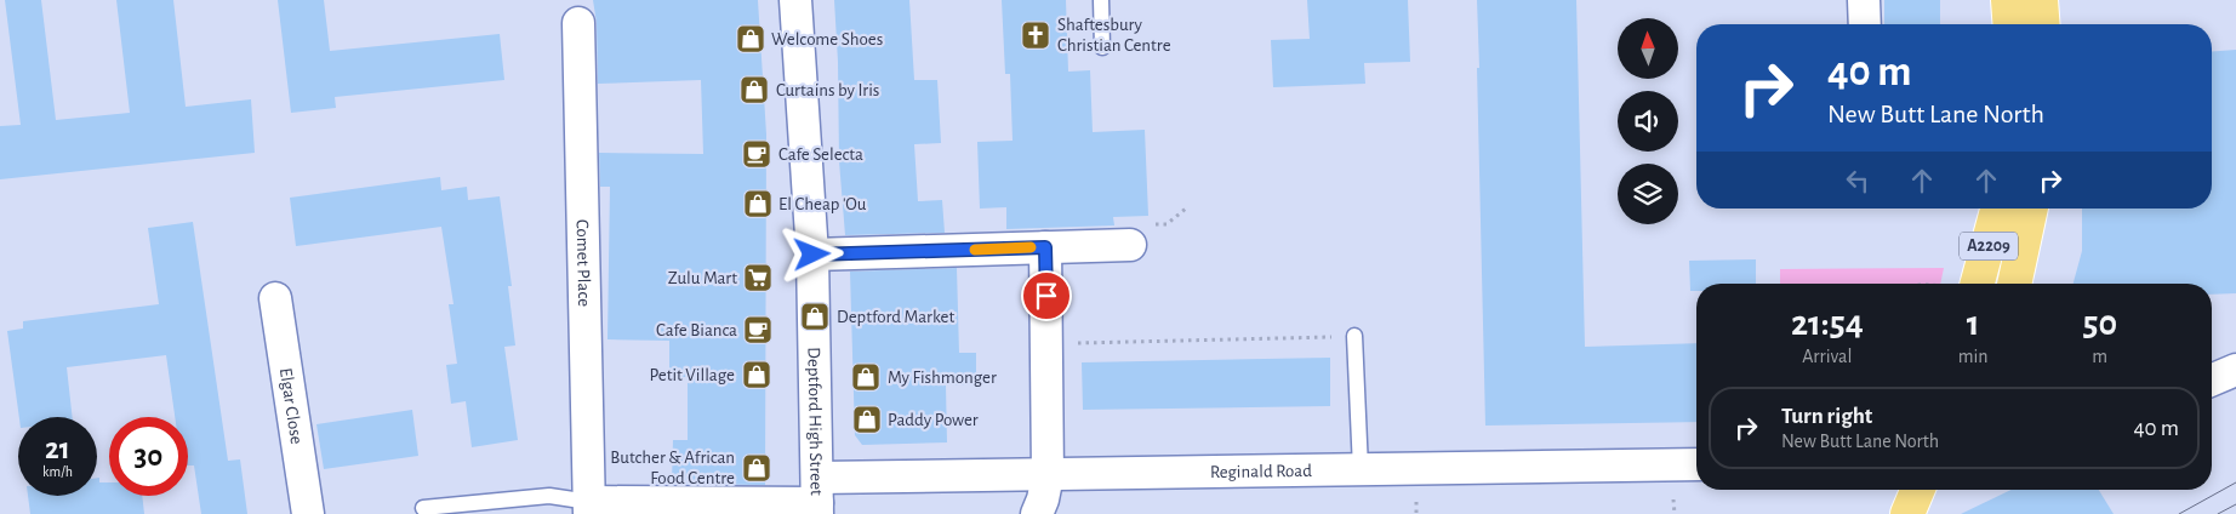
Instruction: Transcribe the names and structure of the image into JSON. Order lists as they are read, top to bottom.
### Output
{
  "streets": {
    "main road": ["A2209"],
    "street": [
      "Comet Place",
      "Elgar Close",
      "Deptford High Street",
      "Reginald Road"
    ]
  },
  "crossings": [
    ["Comet Place", "Reginald Road"],
    ["Deptford High Street", "Reginald Road"]
  ],
  "places": {
    "church": ["Shaftesbury Christian Centre"],
    "shop": [
      "Welcome Shoes",
      "Curtains by Iris",
      "El Cheap 'Ou",
      "Deptford Market",
      "Petit Village",
      "My Fishmonger",
      "Paddy Power",
      "Butcher & African Food Centre"
    ],
    "cafe": ["Cafe Selecta", "Cafe Bianca"],
    "supermarket": ["Zulu Mart"]
  },
  "north": "top",
  "page": {
    "turn": ["40 m", "New Butt Lane North"],
    "eta": [
      "21:54",
      "Arrival",
      "1",
      "min",
      "50",
      "m"
    ],
    "list": [
      {
        "name": "Turn right",
        "note": "New Butt Lane North",
        "value": "40 m"
      }
    ],
    "speed": "21 km/h",
    "limit": "30"
  }
}
